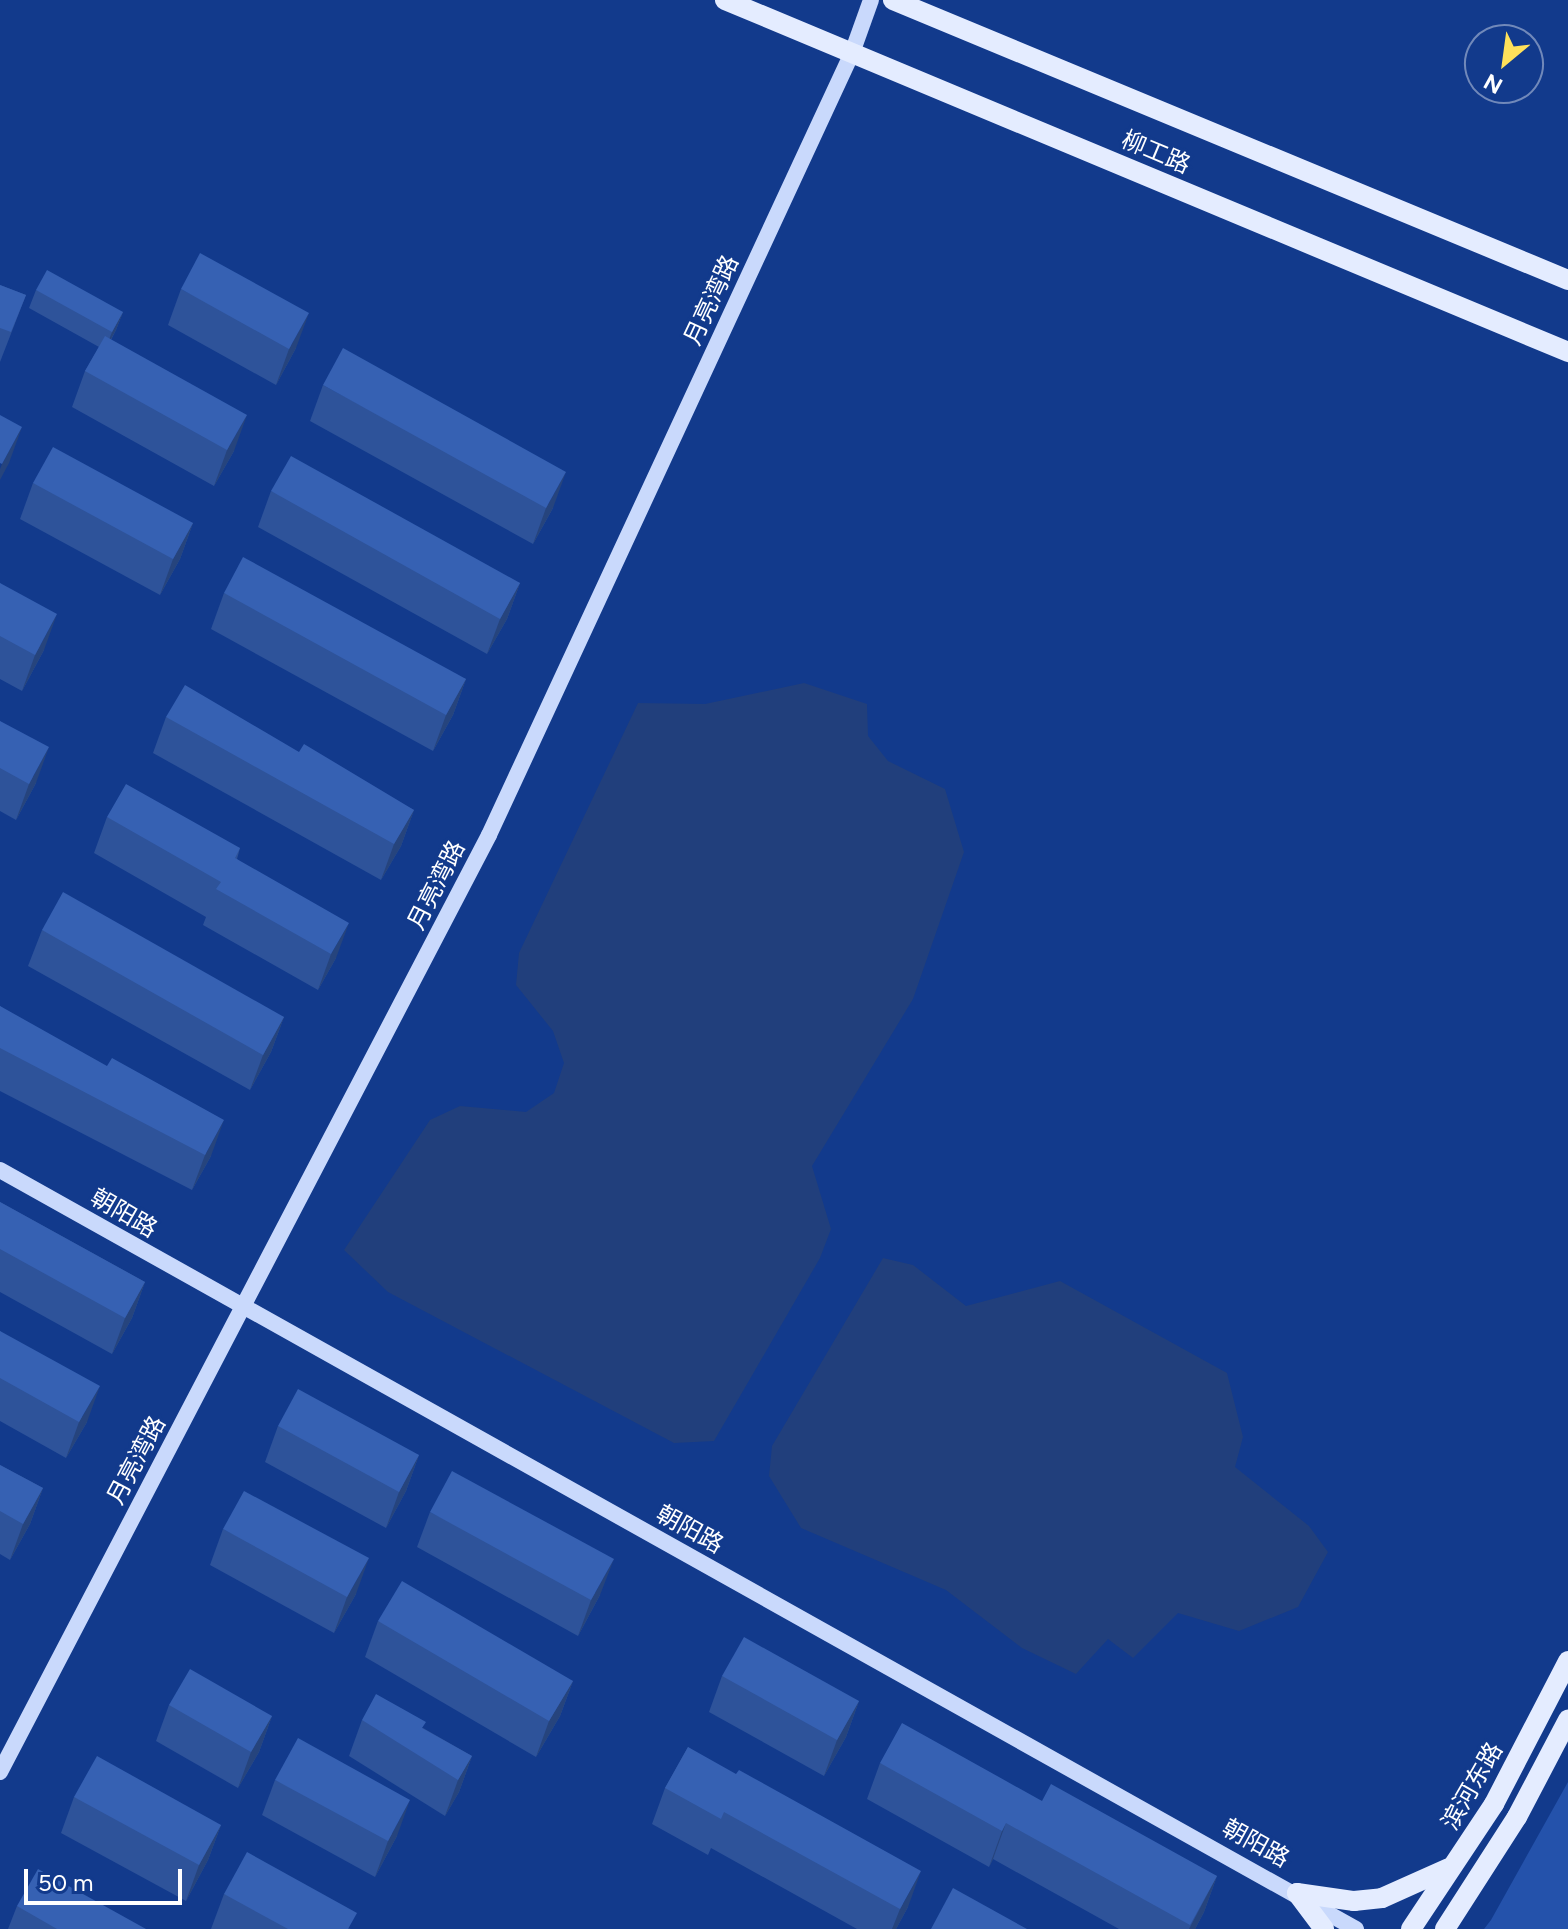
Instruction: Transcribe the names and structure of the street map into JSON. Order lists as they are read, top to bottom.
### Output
{
  "streets": {
    "main road": ["柳工路", "滨河东路"],
    "street": ["月亮湾路", "朝阳路"]
  },
  "crossings": [
    ["柳工路", "月亮湾路"],
    ["月亮湾路", "朝阳路"]
  ],
  "scale_bar": "50 m",
  "north": "bottom left"
}
